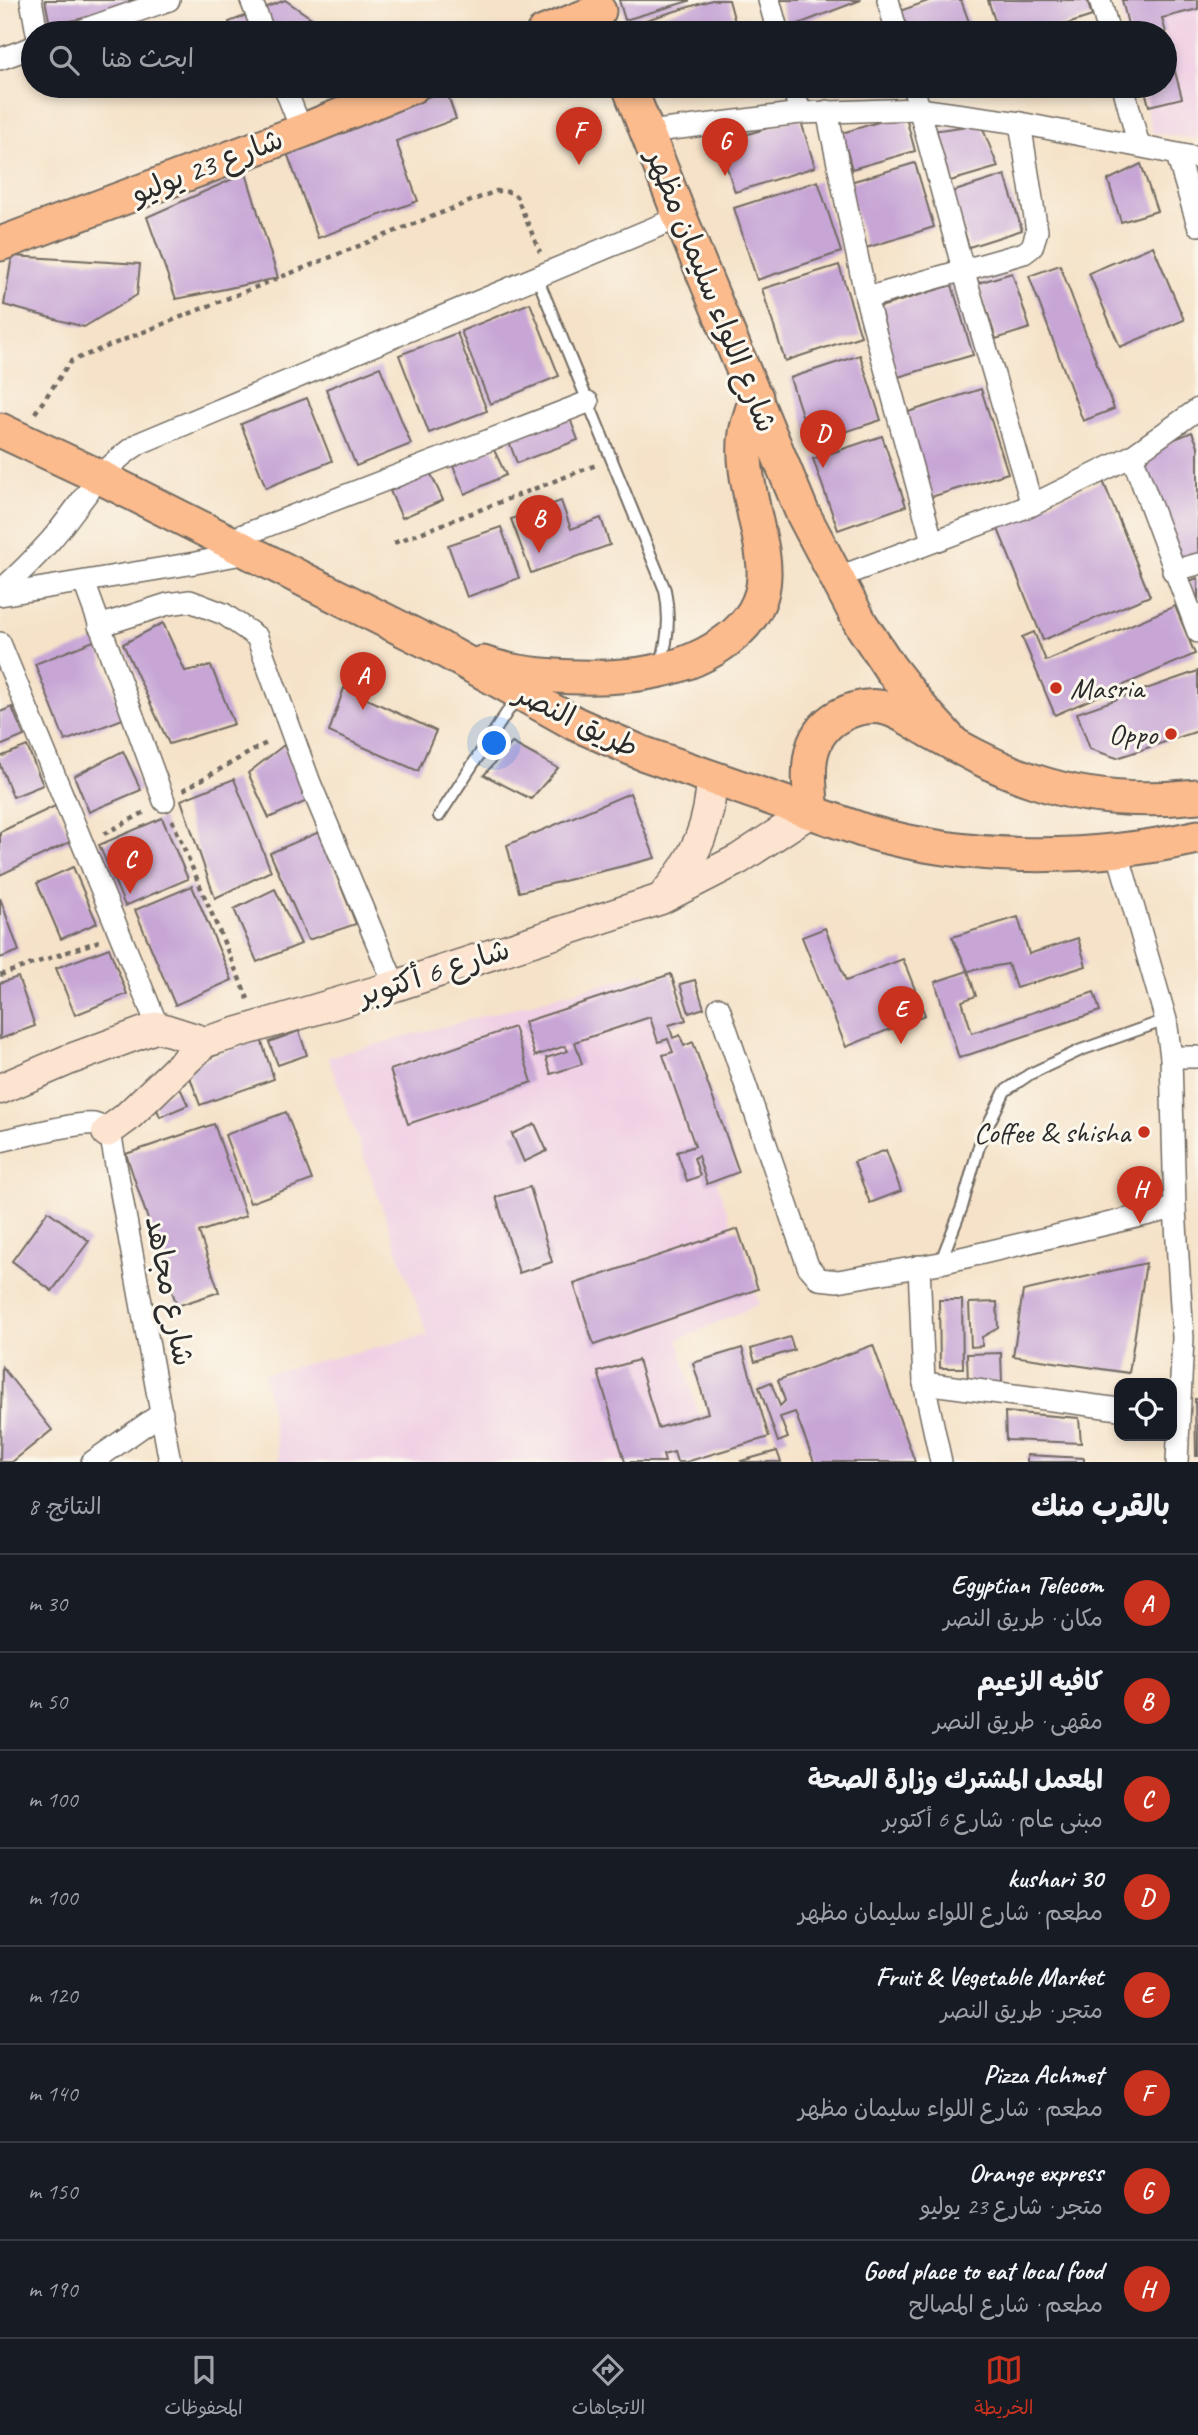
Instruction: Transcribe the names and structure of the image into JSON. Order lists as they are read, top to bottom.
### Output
{
  "streets": {
    "main road": ["شارع 23 يوليو", "شارع اللواء سليمان مظهر", "طريق النصر"],
    "street": ["شارع 6 أكتوبر", "شارع مجاهد"]
  },
  "crossings": [
    ["طريق النصر", "شارع 6 أكتوبر"],
    ["شارع 6 أكتوبر", "شارع مجاهد"]
  ],
  "places": ["Masria", "Oppo", "Coffee & shisha"],
  "page": {
    "search": "ابحث هنا",
    "pins": [
      "F",
      "G",
      "D",
      "B",
      "A",
      "C",
      "E",
      "H"
    ],
    "heading": ["بالقرب منك", "النتائج: 8"],
    "list": [
      {
        "mark": "A",
        "name": "Egyptian Telecom",
        "note": "مكان · طريق النصر",
        "value": "30 m"
      },
      {
        "mark": "B",
        "name": "كافيه الزعيم",
        "note": "مقهى · طريق النصر",
        "value": "50 m"
      },
      {
        "mark": "C",
        "name": "المعمل المشترك وزارة الصحة",
        "note": "مبنى عام · شارع 6 أكتوبر",
        "value": "100 m"
      },
      {
        "mark": "D",
        "name": "kushari 30",
        "note": "مطعم · شارع اللواء سليمان مظهر",
        "value": "100 m"
      },
      {
        "mark": "E",
        "name": "Fruit & Vegetable Market",
        "note": "متجر · طريق النصر",
        "value": "120 m"
      },
      {
        "mark": "F",
        "name": "Pizza Achmet",
        "note": "مطعم · شارع اللواء سليمان مظهر",
        "value": "140 m"
      },
      {
        "mark": "G",
        "name": "Orange express",
        "note": "متجر · شارع 23 يوليو",
        "value": "150 m"
      },
      {
        "mark": "H",
        "name": "Good place to eat local food",
        "note": "مطعم · شارع المصالح",
        "value": "190 m"
      }
    ],
    "nav": ["الخريطة", "الاتجاهات", "المحفوظات"]
  }
}
